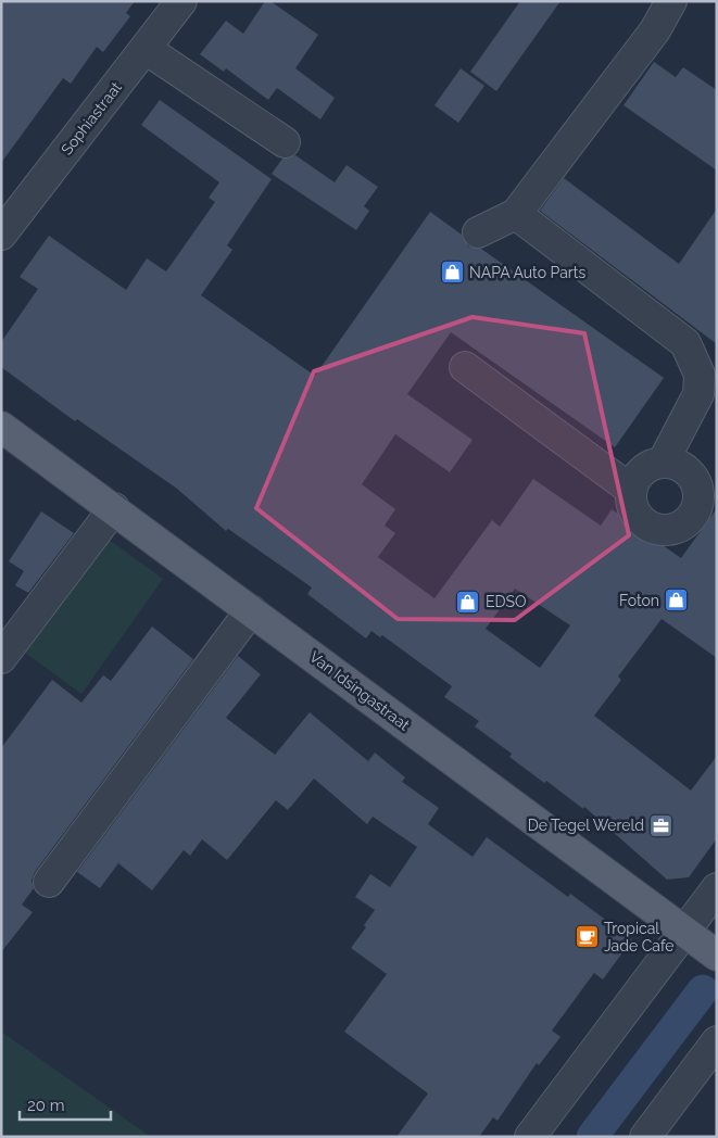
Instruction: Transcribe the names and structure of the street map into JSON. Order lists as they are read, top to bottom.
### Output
{
  "streets": {
    "main road": ["Van Idsingastraat"],
    "street": ["Sophiastraat"]
  },
  "places": {
    "shop": ["NAPA Auto Parts", "Foton", "EDSO"],
    "office": ["De Tegel Wereld"],
    "cafe": ["Tropical Jade Cafe"]
  },
  "scale_bar": "20 m"
}
